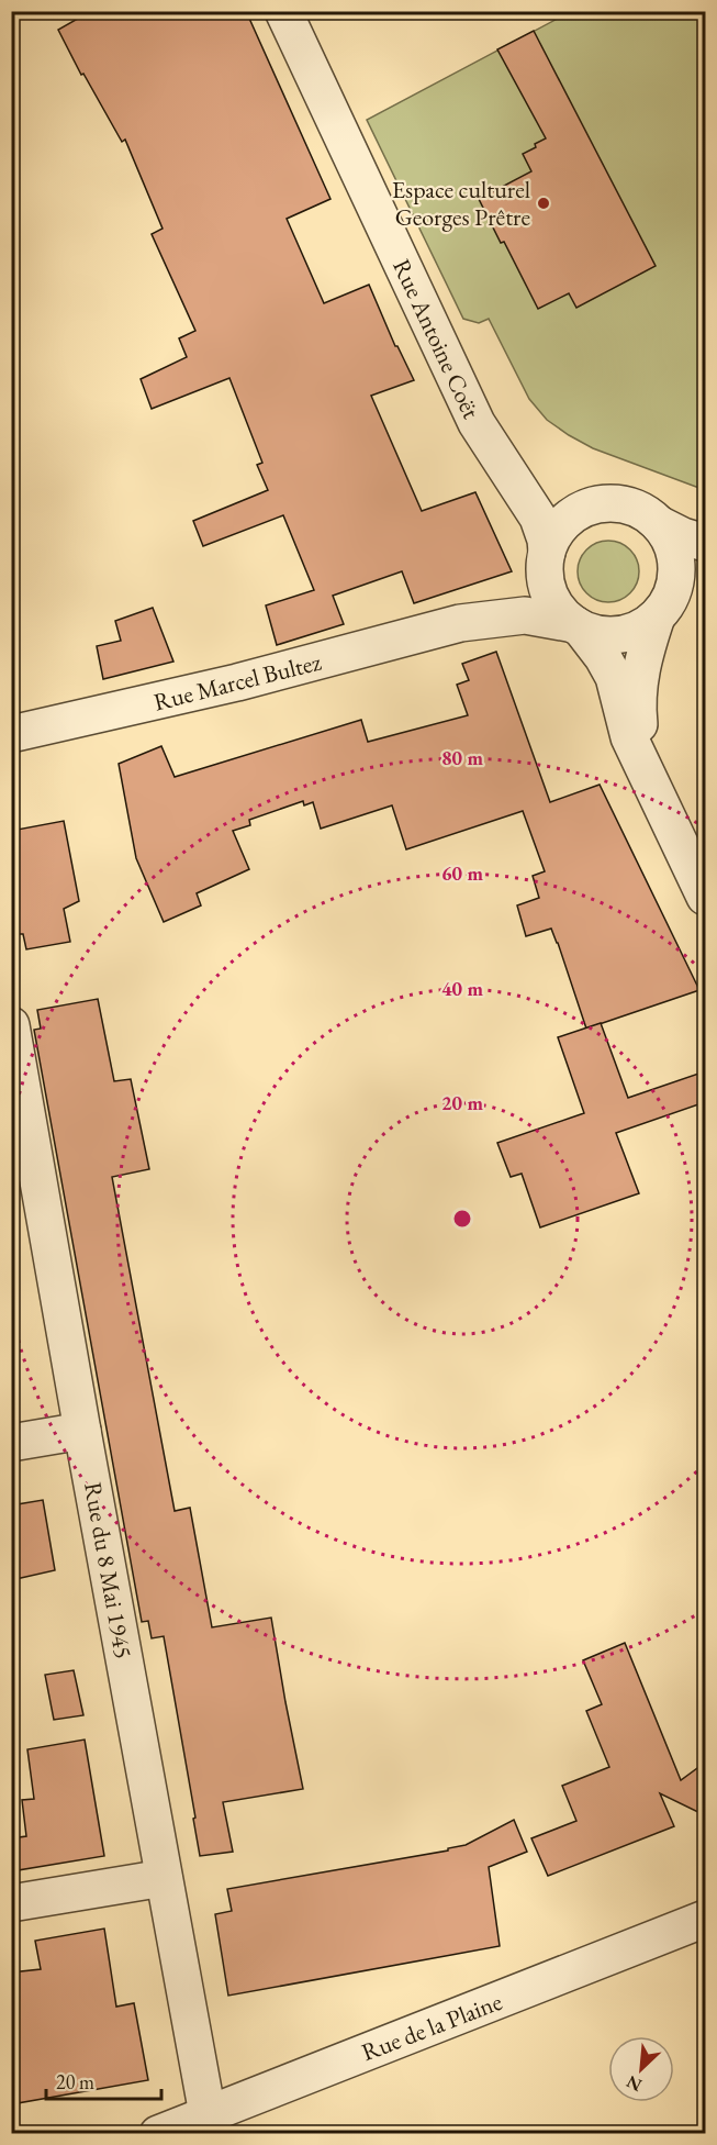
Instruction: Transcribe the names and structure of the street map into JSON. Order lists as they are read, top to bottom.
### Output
{
  "streets": {
    "street": [
      "Rue Antoine Coët",
      "Rue Marcel Bultez",
      "Rue du 8 Mai 1945",
      "Rue de la Plaine"
    ]
  },
  "crossings": [
    ["Rue Antoine Coët", "Rue Marcel Bultez"],
    ["Rue du 8 Mai 1945", "Rue de la Plaine"]
  ],
  "places": ["Espace culturel Georges Prêtre"],
  "scale_bar": "20 m",
  "north": "bottom left",
  "rings": [
    "80 m",
    "60 m",
    "40 m",
    "20 m"
  ]
}
